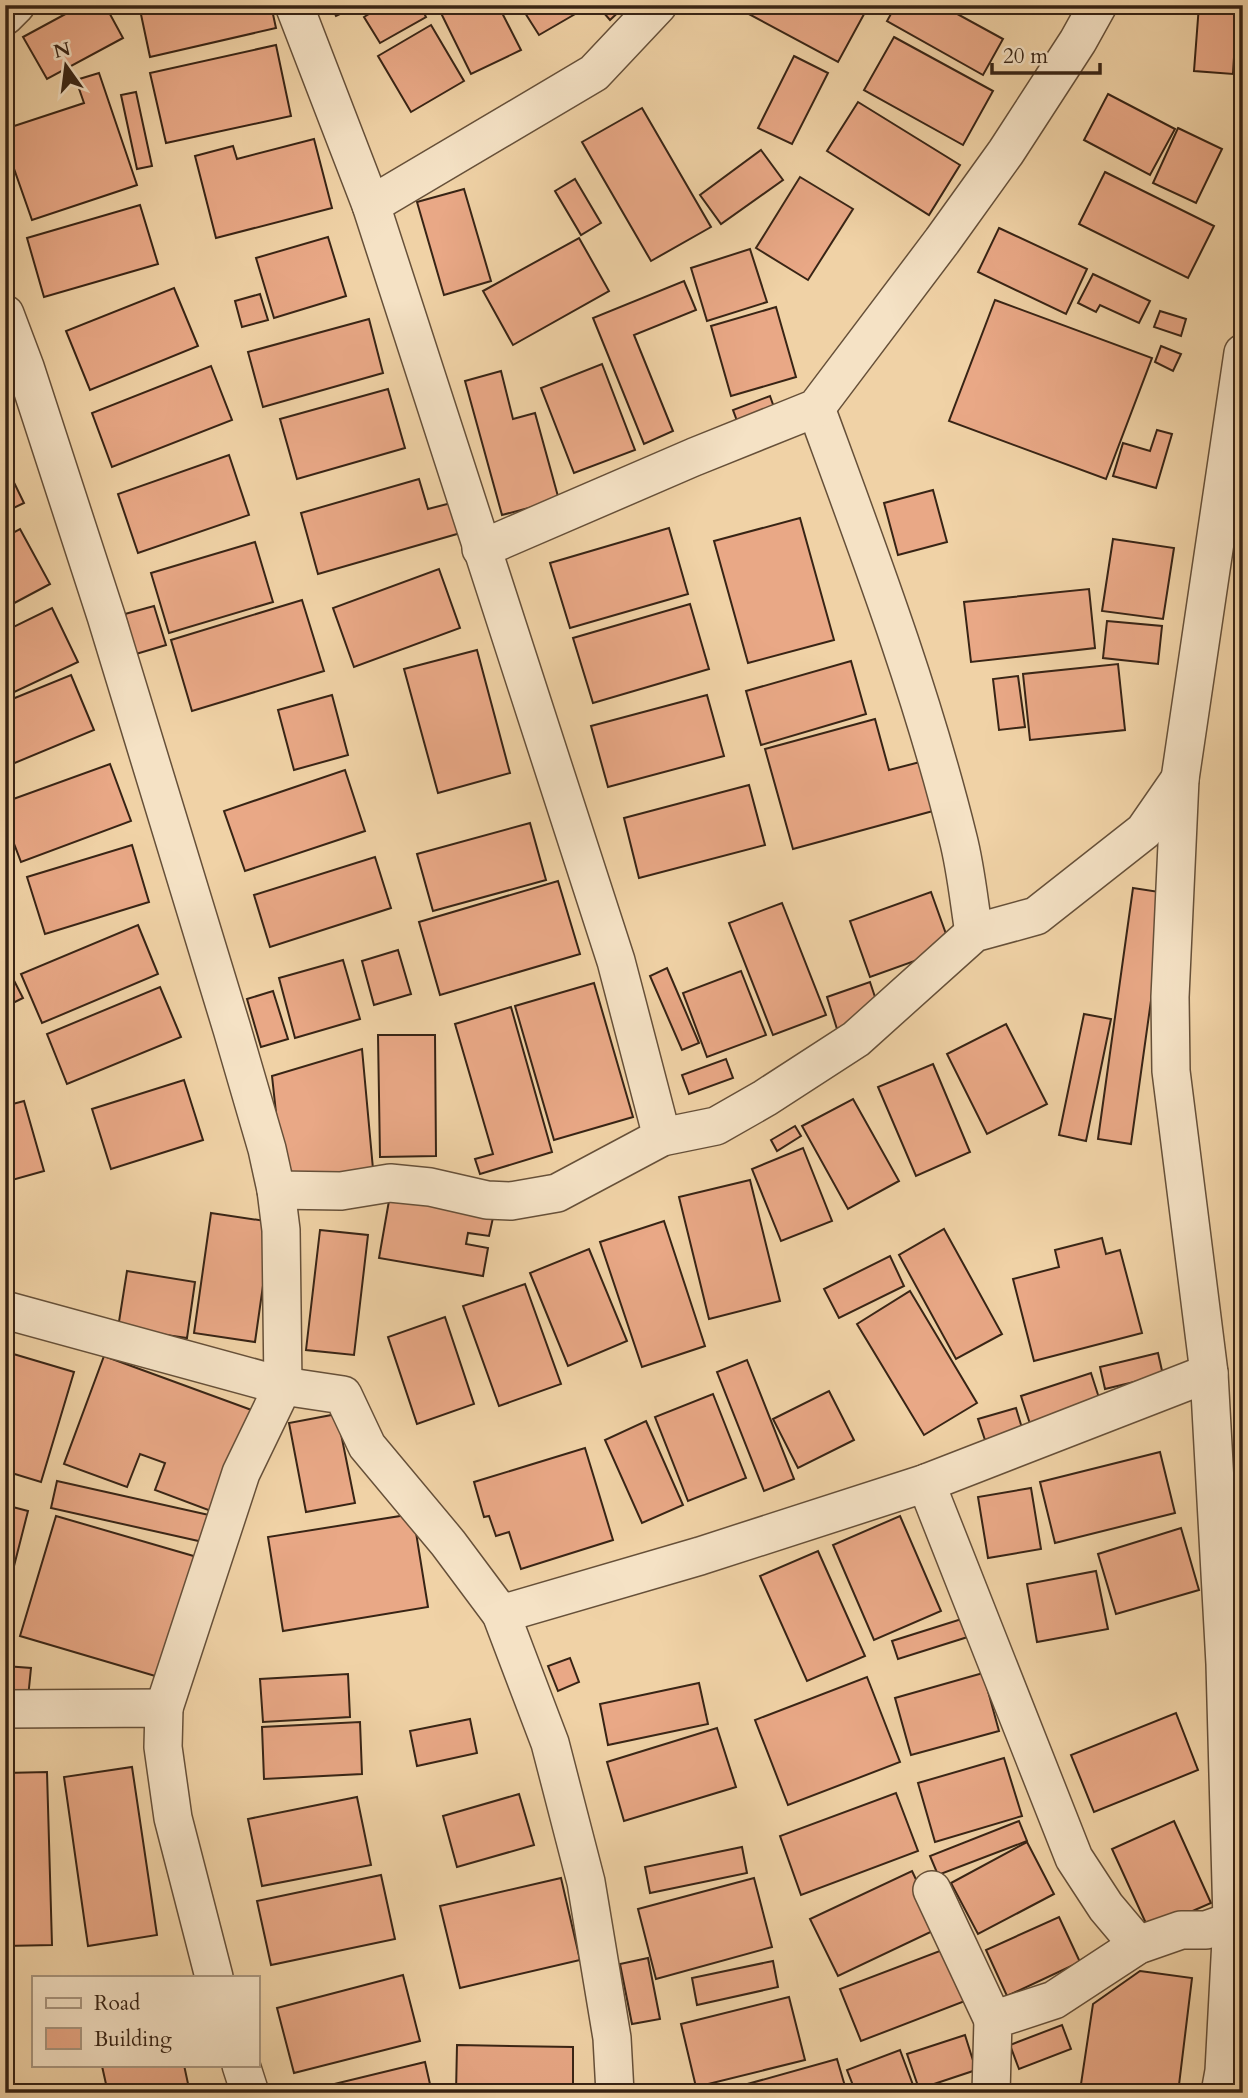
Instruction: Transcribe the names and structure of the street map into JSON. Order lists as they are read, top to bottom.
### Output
{
  "legend": ["Road", "Building"],
  "scale_bar": "20 m",
  "north": "top"
}
